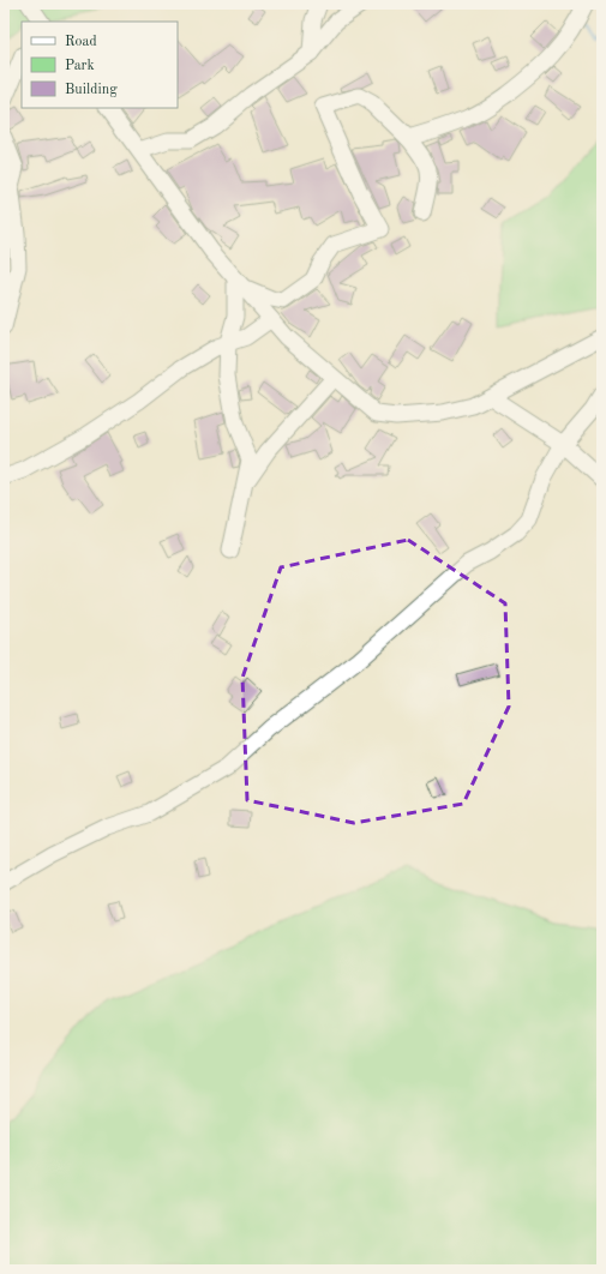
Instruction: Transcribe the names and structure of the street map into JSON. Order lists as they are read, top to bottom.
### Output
{
  "legend": ["Road", "Park", "Building"]
}
